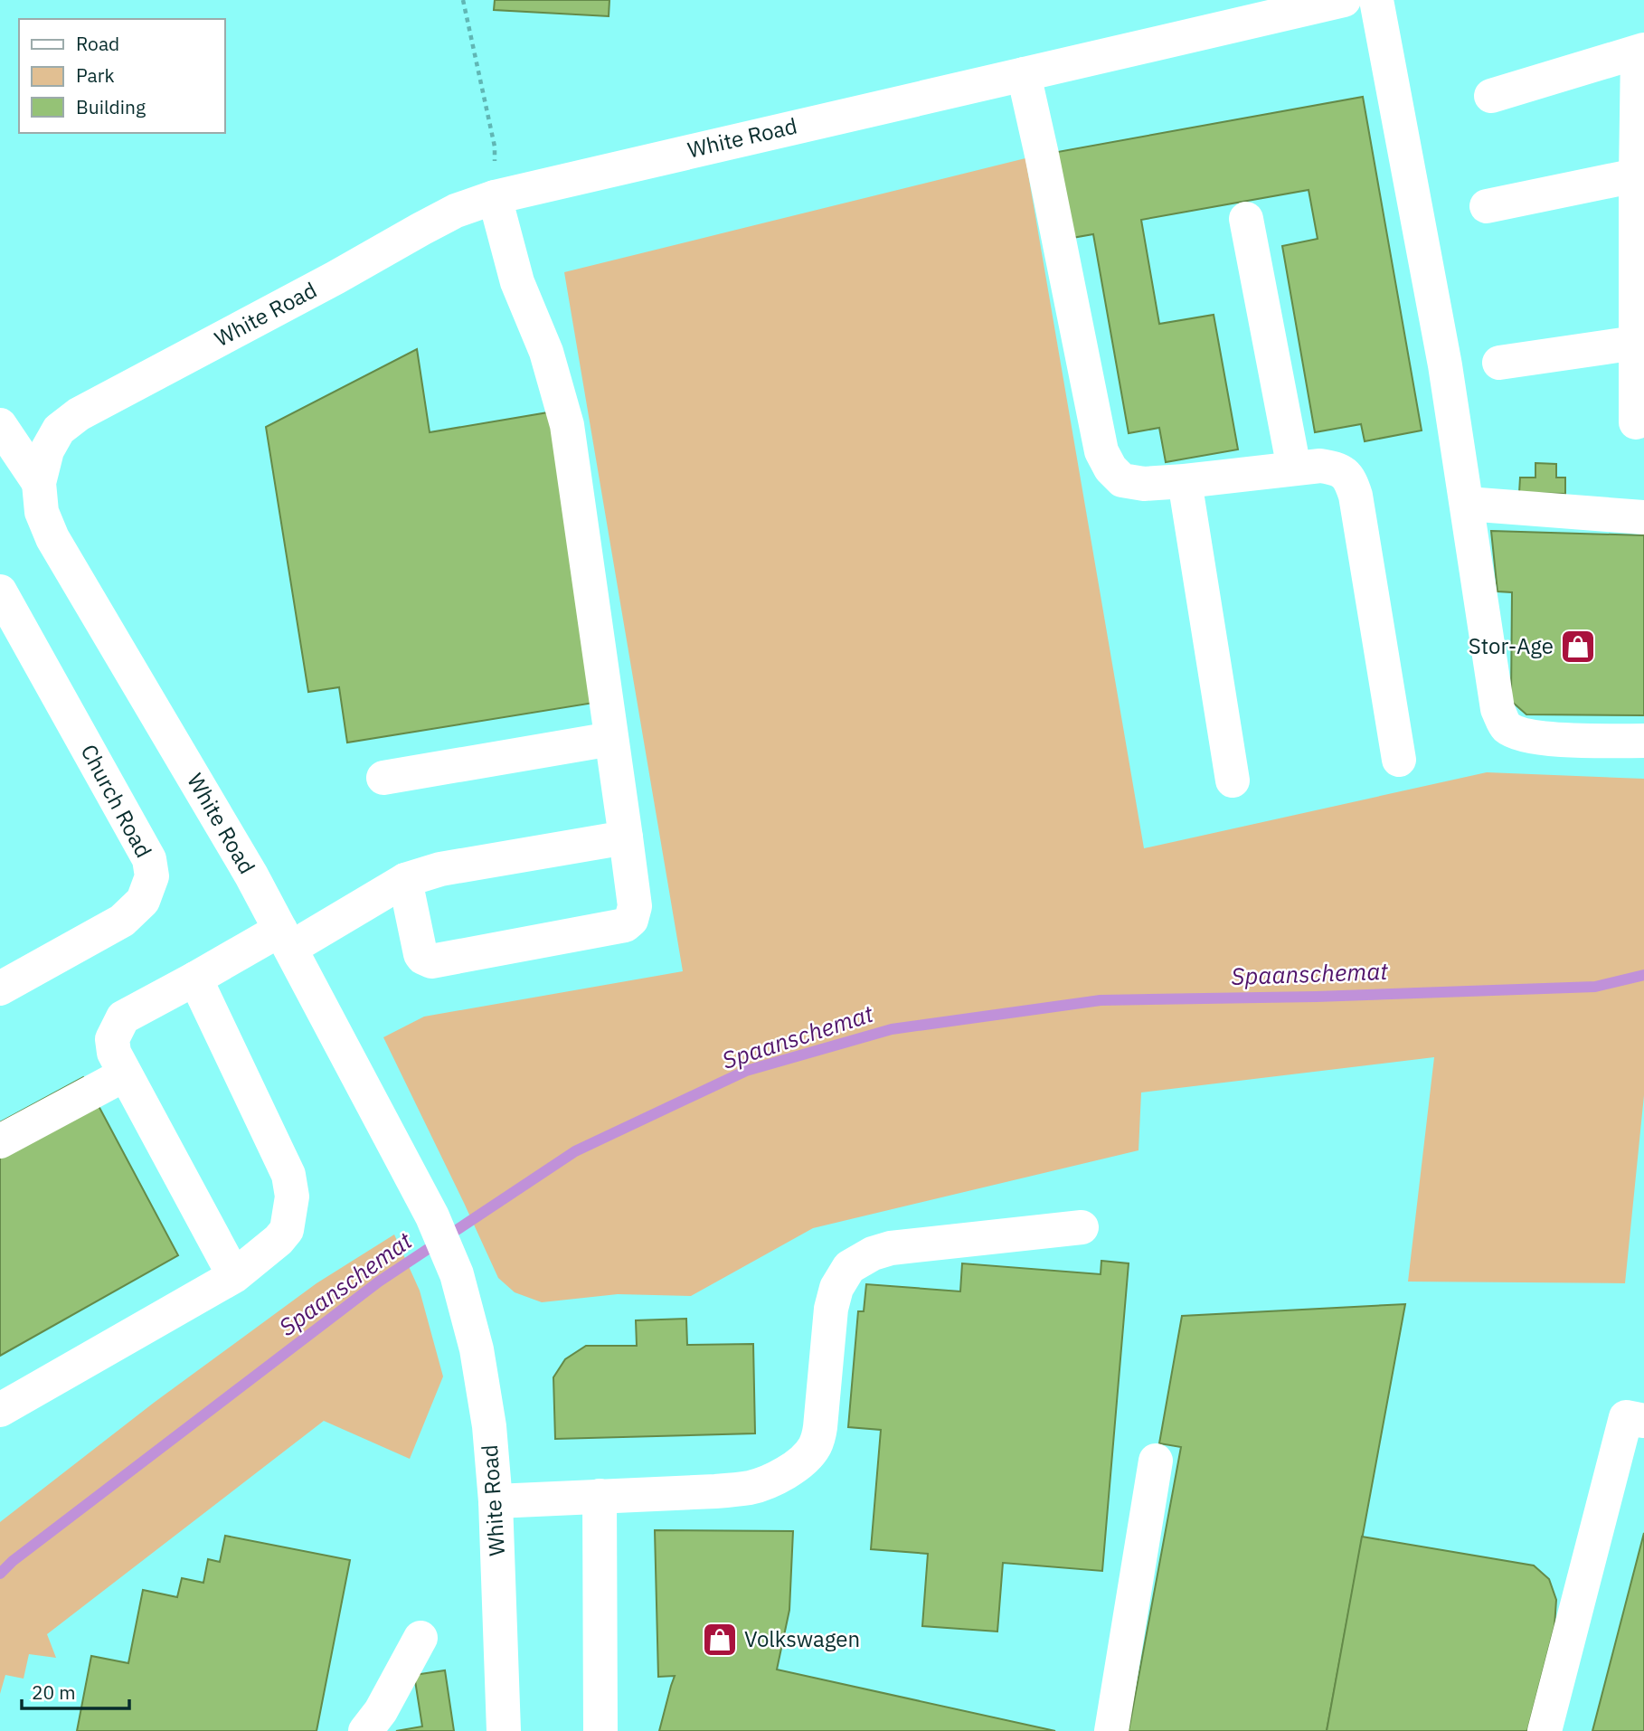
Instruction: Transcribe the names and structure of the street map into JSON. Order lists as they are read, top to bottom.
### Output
{
  "streets": {
    "street": ["White Road", "Church Road"]
  },
  "water": ["Spaanschemat"],
  "places": {
    "shop": ["Stor-Age", "Volkswagen"]
  },
  "legend": ["Road", "Park", "Building"],
  "scale_bar": "20 m"
}
